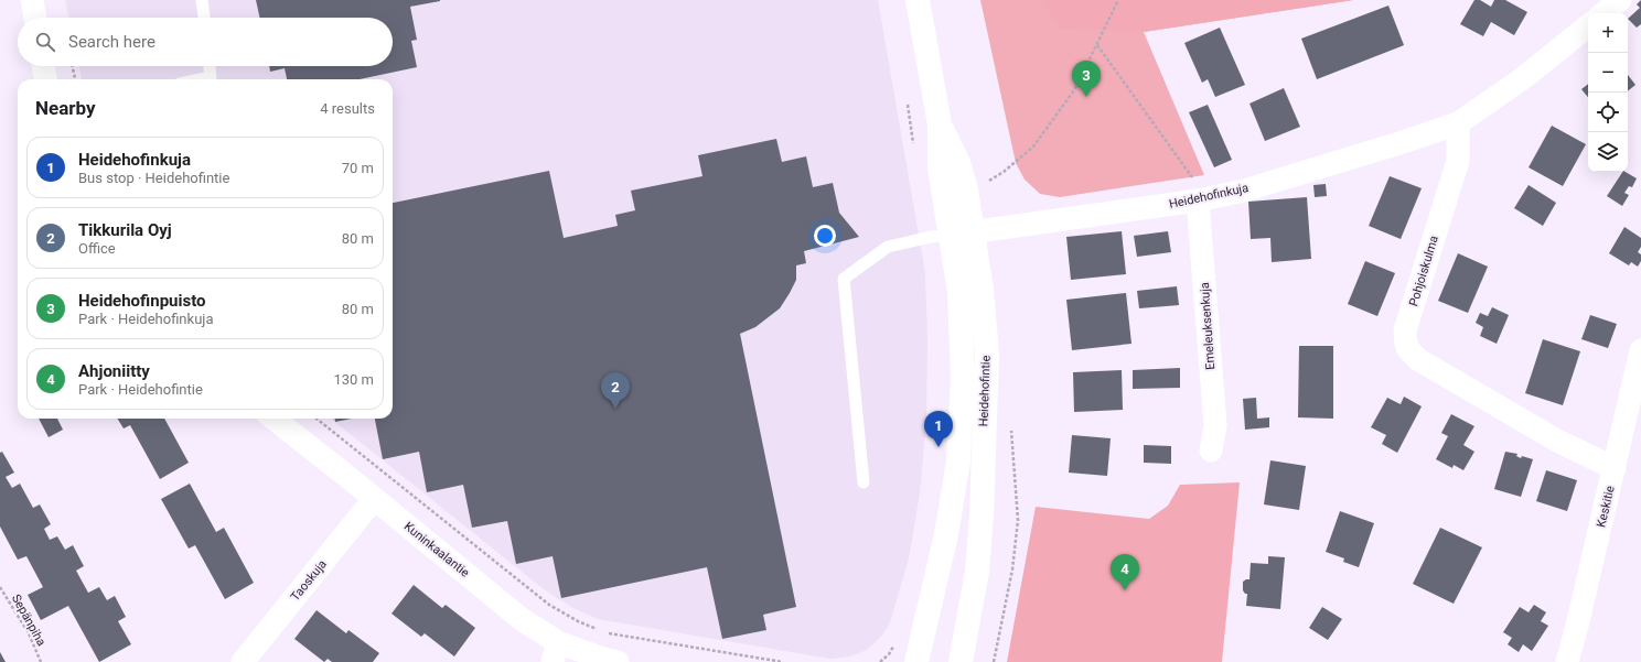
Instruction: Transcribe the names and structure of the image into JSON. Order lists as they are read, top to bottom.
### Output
{
  "streets": {
    "main road": ["Heidehofintie"],
    "street": [
      "Heidehofinkuja",
      "Pohjoiskulma",
      "Emeleuksenkuja",
      "Keskitie",
      "Kuninkaalantie",
      "Taoskuja"
    ],
    "path": ["Sepänpiha"]
  },
  "crossings": [
    ["Heidehofinkuja", "Pohjoiskulma"],
    ["Heidehofinkuja", "Emeleuksenkuja"],
    ["Heidehofinkuja", "Heidehofintie"],
    ["Pohjoiskulma", "Keskitie"],
    ["Kuninkaalantie", "Taoskuja"]
  ],
  "page": {
    "map_buttons": ["+", "−"],
    "search": "Search here",
    "pins": [
      "3",
      "2",
      "1",
      "4"
    ],
    "heading": ["Nearby", "4 results"],
    "list": [
      {
        "mark": "1",
        "name": "Heidehofinkuja",
        "note": "Bus stop · Heidehofintie",
        "value": "70 m"
      },
      {
        "mark": "2",
        "name": "Tikkurila Oyj",
        "note": "Office",
        "value": "80 m"
      },
      {
        "mark": "3",
        "name": "Heidehofinpuisto",
        "note": "Park · Heidehofinkuja",
        "value": "80 m"
      },
      {
        "mark": "4",
        "name": "Ahjoniitty",
        "note": "Park · Heidehofintie",
        "value": "130 m"
      }
    ]
  }
}
